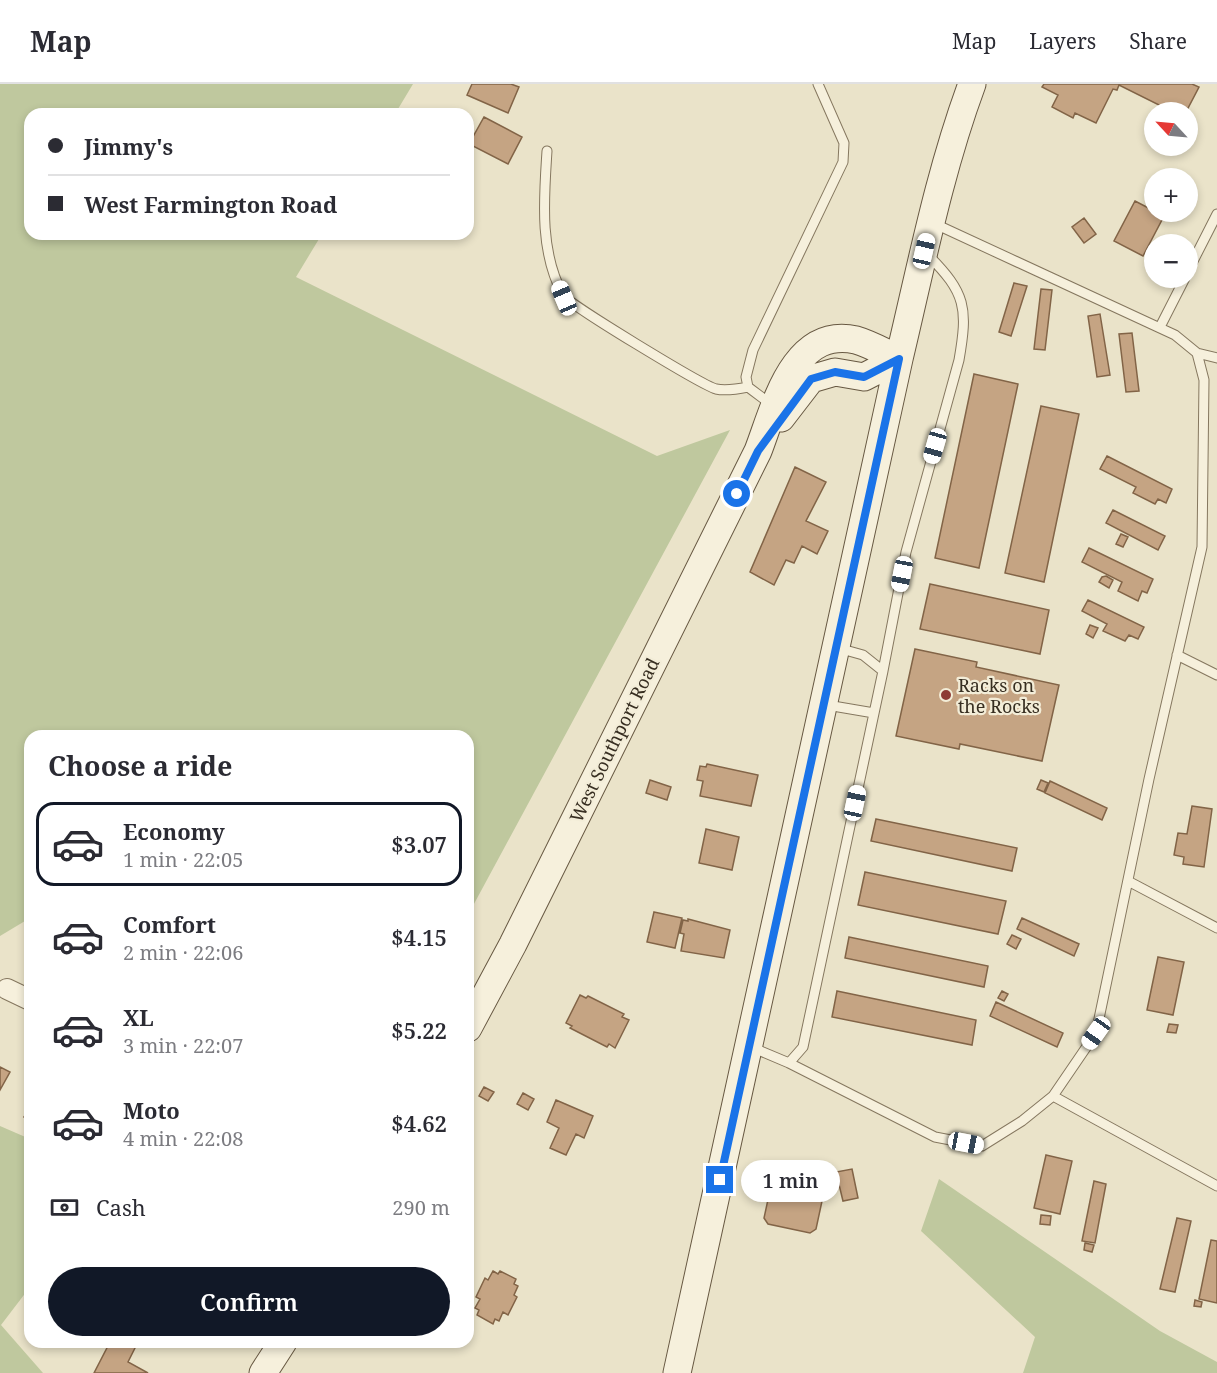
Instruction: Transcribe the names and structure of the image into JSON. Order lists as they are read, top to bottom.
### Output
{
  "streets": {
    "main road": ["West Southport Road"]
  },
  "places": ["Racks on the Rocks"],
  "north": "top left",
  "page": {
    "header": "Map",
    "nav": ["Map", "Layers", "Share"],
    "map_buttons": ["+", "−"],
    "banner": ["Jimmy's", "West Farmington Road"],
    "heading": "Choose a ride",
    "list": [
      {
        "name": "Economy",
        "note": "1 min · 22:05",
        "value": "$3.07"
      },
      {
        "name": "Comfort",
        "note": "2 min · 22:06",
        "value": "$4.15"
      },
      {
        "name": "XL",
        "note": "3 min · 22:07",
        "value": "$5.22"
      },
      {
        "name": "Moto",
        "note": "4 min · 22:08",
        "value": "$4.62"
      }
    ],
    "bubble": "1 min",
    "pay": ["Cash", "290 m"],
    "buttons": "Confirm"
  }
}
